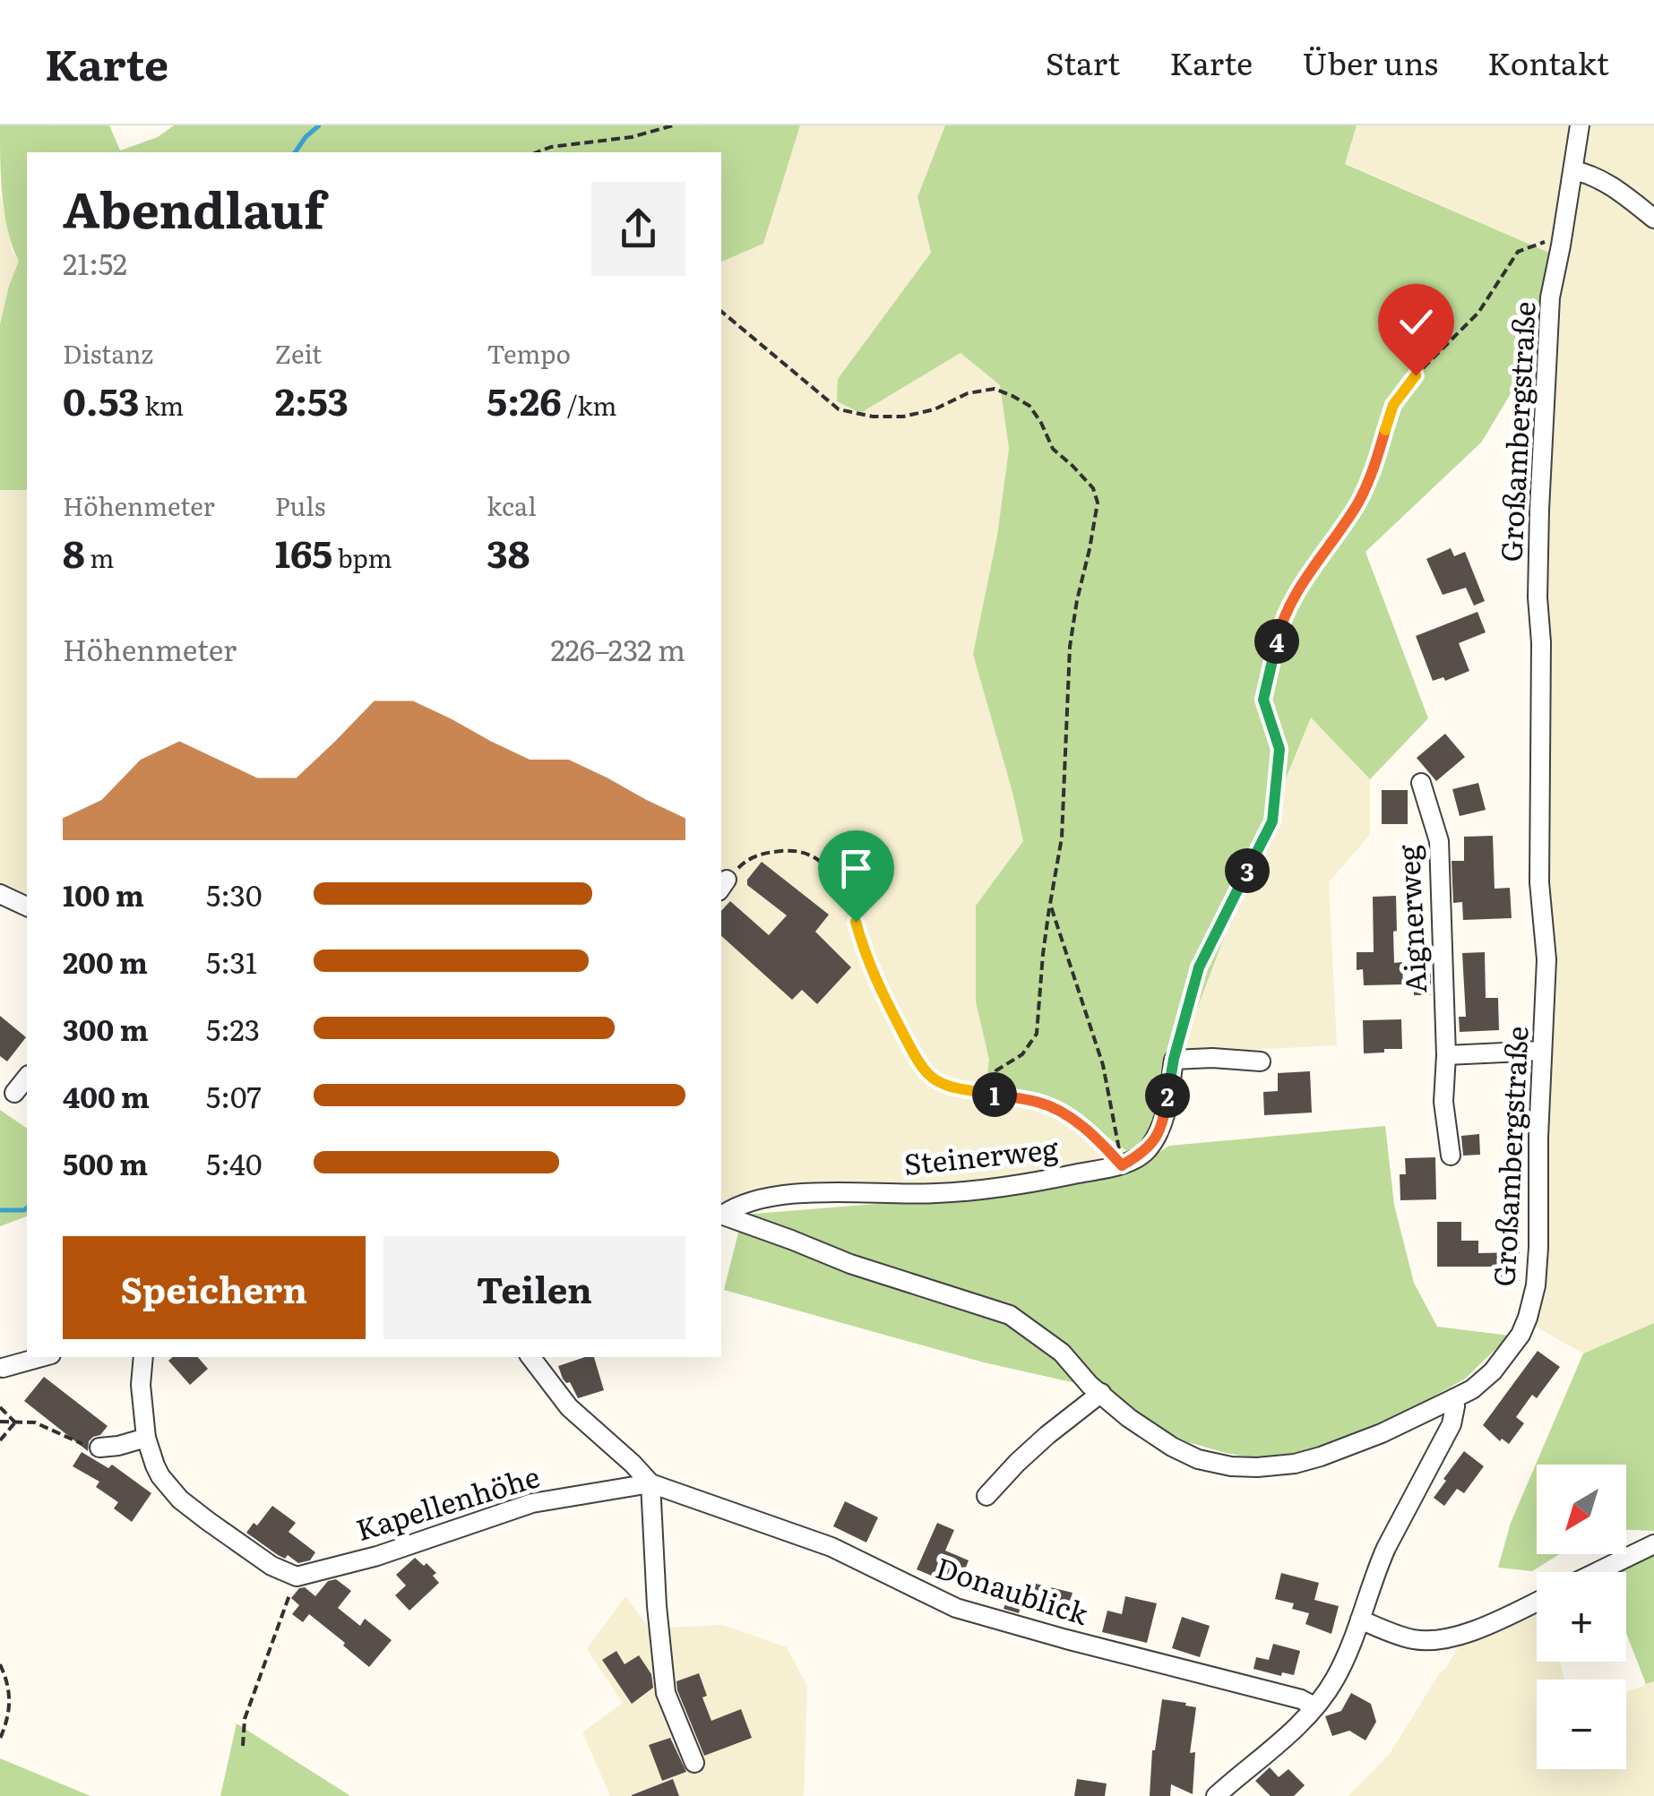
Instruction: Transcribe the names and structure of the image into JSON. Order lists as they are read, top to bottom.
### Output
{
  "streets": {
    "street": [
      "Großambergstraße",
      "Aignerweg",
      "Steinerweg",
      "Kapellenhöhe",
      "Donaublick"
    ]
  },
  "crossings": [
    ["Kapellenhöhe", "Donaublick"]
  ],
  "north": "bottom left",
  "page": {
    "header": "Karte",
    "nav": [
      "Start",
      "Karte",
      "Über uns",
      "Kontakt"
    ],
    "heading": ["Abendlauf", "21:52"],
    "stats": [
      ["Distanz", "0.53 km"],
      ["Zeit", "2:53"],
      ["Tempo", "5:26 /km"],
      ["Höhenmeter", "8 m"],
      ["Puls", "165 bpm"],
      ["kcal", "38"]
    ],
    "chart": ["Höhenmeter", "226–232 m"],
    "pins": [
      "4",
      "3",
      "1",
      "2"
    ],
    "list": [
      {
        "name": "100 m",
        "note": "5:30"
      },
      {
        "name": "200 m",
        "note": "5:31"
      },
      {
        "name": "300 m",
        "note": "5:23"
      },
      {
        "name": "400 m",
        "note": "5:07"
      },
      {
        "name": "500 m",
        "note": "5:40"
      }
    ],
    "buttons": ["Speichern", "Teilen"],
    "map_buttons": ["+", "−"]
  }
}
